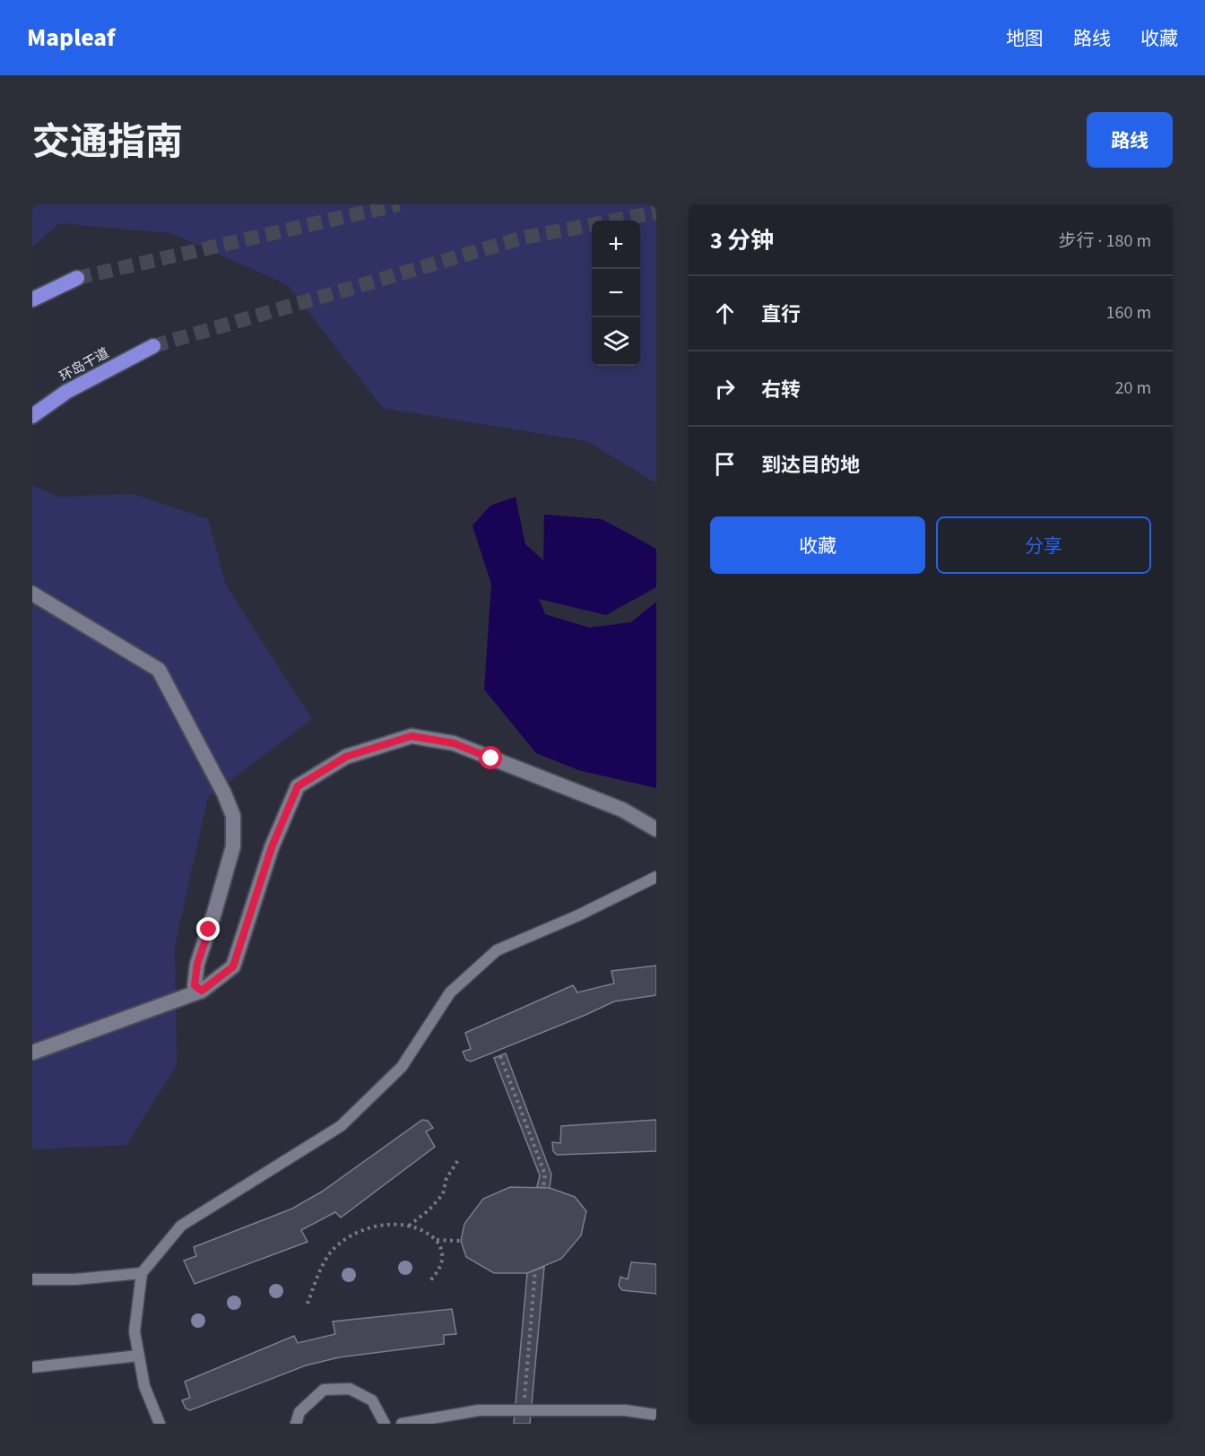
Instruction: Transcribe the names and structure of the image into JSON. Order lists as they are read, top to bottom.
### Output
{
  "streets": {
    "highway": ["环岛干道"]
  },
  "page": {
    "header": "Mapleaf",
    "nav": ["地图", "路线", "收藏"],
    "title": "交通指南",
    "buttons": [
      "路线",
      ["收藏", "分享"]
    ],
    "heading": ["3 分钟", "步行 · 180 m"],
    "map_buttons": ["+", "−"],
    "list": [
      ["直行", "160 m"],
      ["右转", "20 m"],
      "到达目的地"
    ]
  }
}
